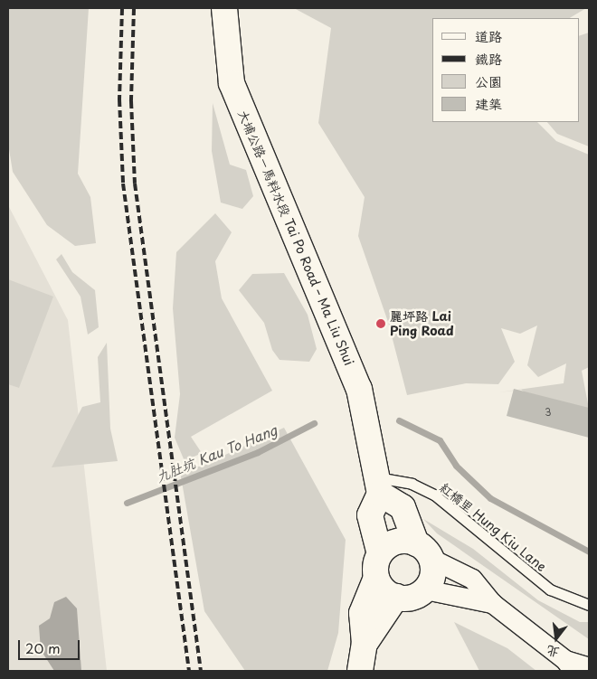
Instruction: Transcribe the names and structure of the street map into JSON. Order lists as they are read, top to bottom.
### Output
{
  "streets": {
    "main road": ["大埔公路－馬料水段 Tai Po Road – Ma Liu Shui"],
    "lane": ["紅橋里 Hung Kiu Lane"]
  },
  "crossings": [
    ["大埔公路－馬料水段 Tai Po Road – Ma Liu Shui", "紅橋里 Hung Kiu Lane"]
  ],
  "water": ["九肚坑 Kau To Hang"],
  "places": ["麗坪路 Lai Ping Road"],
  "house_numbers": ["3"],
  "legend": [
    "道路",
    "鐵路",
    "公園",
    "建築"
  ],
  "scale_bar": "20 m",
  "north": "bottom"
}
